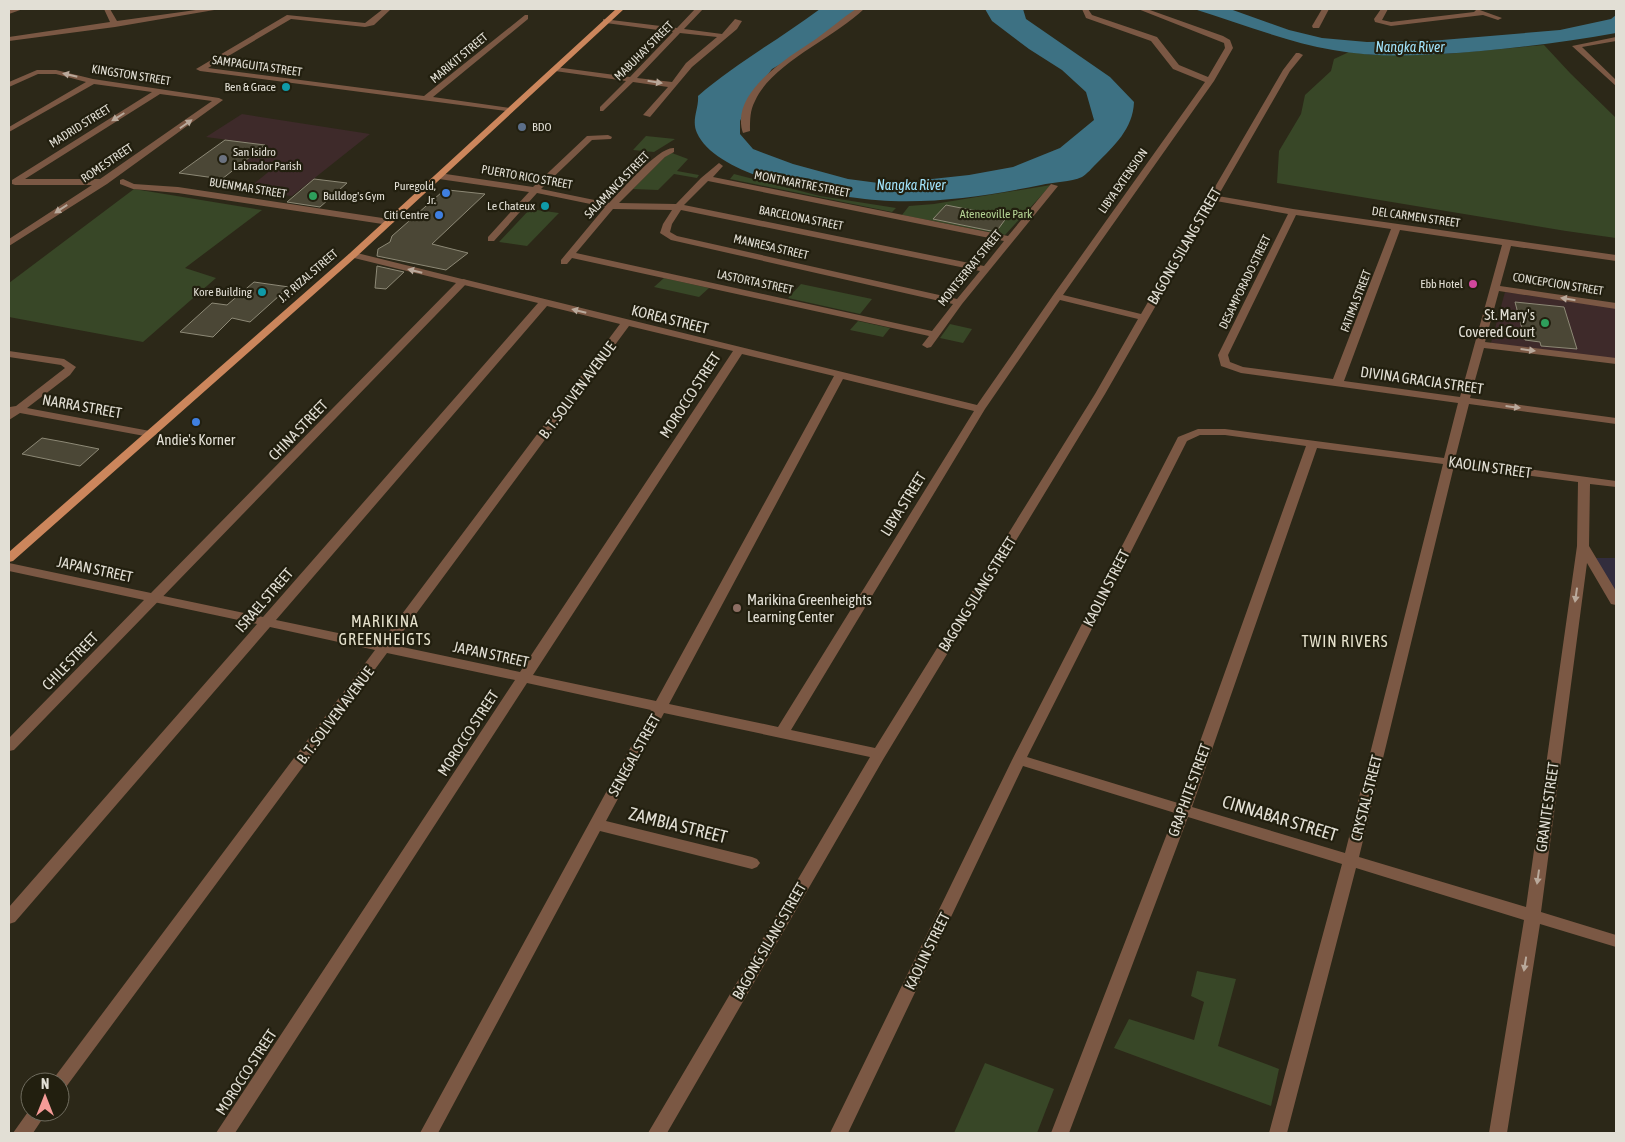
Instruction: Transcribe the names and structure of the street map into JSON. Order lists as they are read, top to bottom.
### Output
{
  "streets": {
    "main road": ["J. P. RIZAL STREET"],
    "street": [
      "MABUHAY STREET",
      "MARIKIT STREET",
      "SAMPAGUITA STREET",
      "KINGSTON STREET",
      "MADRID STREET",
      "ROME STREET",
      "PUERTO RICO STREET",
      "LIBYA EXTENSION",
      "MONTMARTRE STREET",
      "SALAMANCA STREET",
      "BUENMAR STREET",
      "DEL CARMEN STREET",
      "BARCELONA STREET",
      "BAGONG SILANG STREET",
      "MANRESA STREET",
      "MONTSERRAT STREET",
      "LASTORTA STREET",
      "DESAMPORADO STREET",
      "CONCEPCION STREET",
      "FATIMA STREET",
      "KOREA STREET",
      "DIVINA GRACIA STREET",
      "B. T. SOLIVEN AVENUE",
      "MOROCCO STREET",
      "NARRA STREET",
      "CHINA STREET",
      "KAOLIN STREET",
      "LIBYA STREET",
      "JAPAN STREET",
      "ISRAEL STREET",
      "CHILE STREET",
      "SENEGAL STREET",
      "GRAPHITE STREET",
      "CRYSTAL STREET",
      "GRANITE STREET",
      "CINNABAR STREET",
      "ZAMBIA STREET"
    ]
  },
  "crossings": [
    ["MARIKIT STREET", "SAMPAGUITA STREET"],
    ["MARIKIT STREET", "J. P. RIZAL STREET"],
    ["KINGSTON STREET", "MADRID STREET"],
    ["KINGSTON STREET", "ROME STREET"],
    ["MADRID STREET", "BUENMAR STREET"],
    ["ROME STREET", "BUENMAR STREET"],
    ["PUERTO RICO STREET", "SALAMANCA STREET"],
    ["PUERTO RICO STREET", "BARCELONA STREET"],
    ["PUERTO RICO STREET", "J. P. RIZAL STREET"],
    ["LIBYA EXTENSION", "LIBYA STREET"],
    ["MONTMARTRE STREET", "MANRESA STREET"],
    ["MONTMARTRE STREET", "MONTSERRAT STREET"],
    ["SALAMANCA STREET", "BARCELONA STREET"],
    ["SALAMANCA STREET", "LASTORTA STREET"],
    ["BUENMAR STREET", "J. P. RIZAL STREET"],
    ["DEL CARMEN STREET", "BAGONG SILANG STREET"],
    ["DEL CARMEN STREET", "DESAMPORADO STREET"],
    ["DEL CARMEN STREET", "FATIMA STREET"],
    ["DEL CARMEN STREET", "CRYSTAL STREET"],
    ["BARCELONA STREET", "MANRESA STREET"],
    ["BARCELONA STREET", "MONTSERRAT STREET"],
    ["BAGONG SILANG STREET", "JAPAN STREET"],
    ["MANRESA STREET", "MONTSERRAT STREET"],
    ["MONTSERRAT STREET", "LASTORTA STREET"],
    ["J. P. RIZAL STREET", "KOREA STREET"],
    ["J. P. RIZAL STREET", "NARRA STREET"],
    ["DESAMPORADO STREET", "DIVINA GRACIA STREET"],
    ["CONCEPCION STREET", "CRYSTAL STREET"],
    ["FATIMA STREET", "DIVINA GRACIA STREET"],
    ["KOREA STREET", "B. T. SOLIVEN AVENUE"],
    ["KOREA STREET", "MOROCCO STREET"],
    ["KOREA STREET", "CHINA STREET"],
    ["KOREA STREET", "LIBYA STREET"],
    ["KOREA STREET", "ISRAEL STREET"],
    ["KOREA STREET", "SENEGAL STREET"],
    ["DIVINA GRACIA STREET", "CRYSTAL STREET"],
    ["B. T. SOLIVEN AVENUE", "JAPAN STREET"],
    ["MOROCCO STREET", "JAPAN STREET"],
    ["CHINA STREET", "JAPAN STREET"],
    ["CHINA STREET", "CHILE STREET"],
    ["KAOLIN STREET", "GRAPHITE STREET"],
    ["KAOLIN STREET", "CRYSTAL STREET"],
    ["KAOLIN STREET", "GRANITE STREET"],
    ["KAOLIN STREET", "CINNABAR STREET"],
    ["LIBYA STREET", "JAPAN STREET"],
    ["JAPAN STREET", "ISRAEL STREET"],
    ["JAPAN STREET", "CHILE STREET"],
    ["JAPAN STREET", "SENEGAL STREET"],
    ["SENEGAL STREET", "ZAMBIA STREET"],
    ["GRAPHITE STREET", "CINNABAR STREET"],
    ["CRYSTAL STREET", "CINNABAR STREET"],
    ["GRANITE STREET", "CINNABAR STREET"]
  ],
  "one_way": ["GRANITE STREET"],
  "districts": ["MARIKINA GREENHEIGTS", "TWIN RIVERS"],
  "water": ["Nangka River"],
  "parks": ["Ateneoville Park"],
  "places": [
    "Ben & Grace",
    "BDO",
    "San Isidro Labrador Parish",
    "Puregold, Jr.",
    "Bulldog's Gym",
    "Le Chateux",
    "Citi Centre",
    "Ebb Hotel",
    "Kore Building",
    "St. Mary's Covered Court",
    "Andie's Korner",
    "Marikina Greenheights Learning Center"
  ],
  "north": "top"
}
